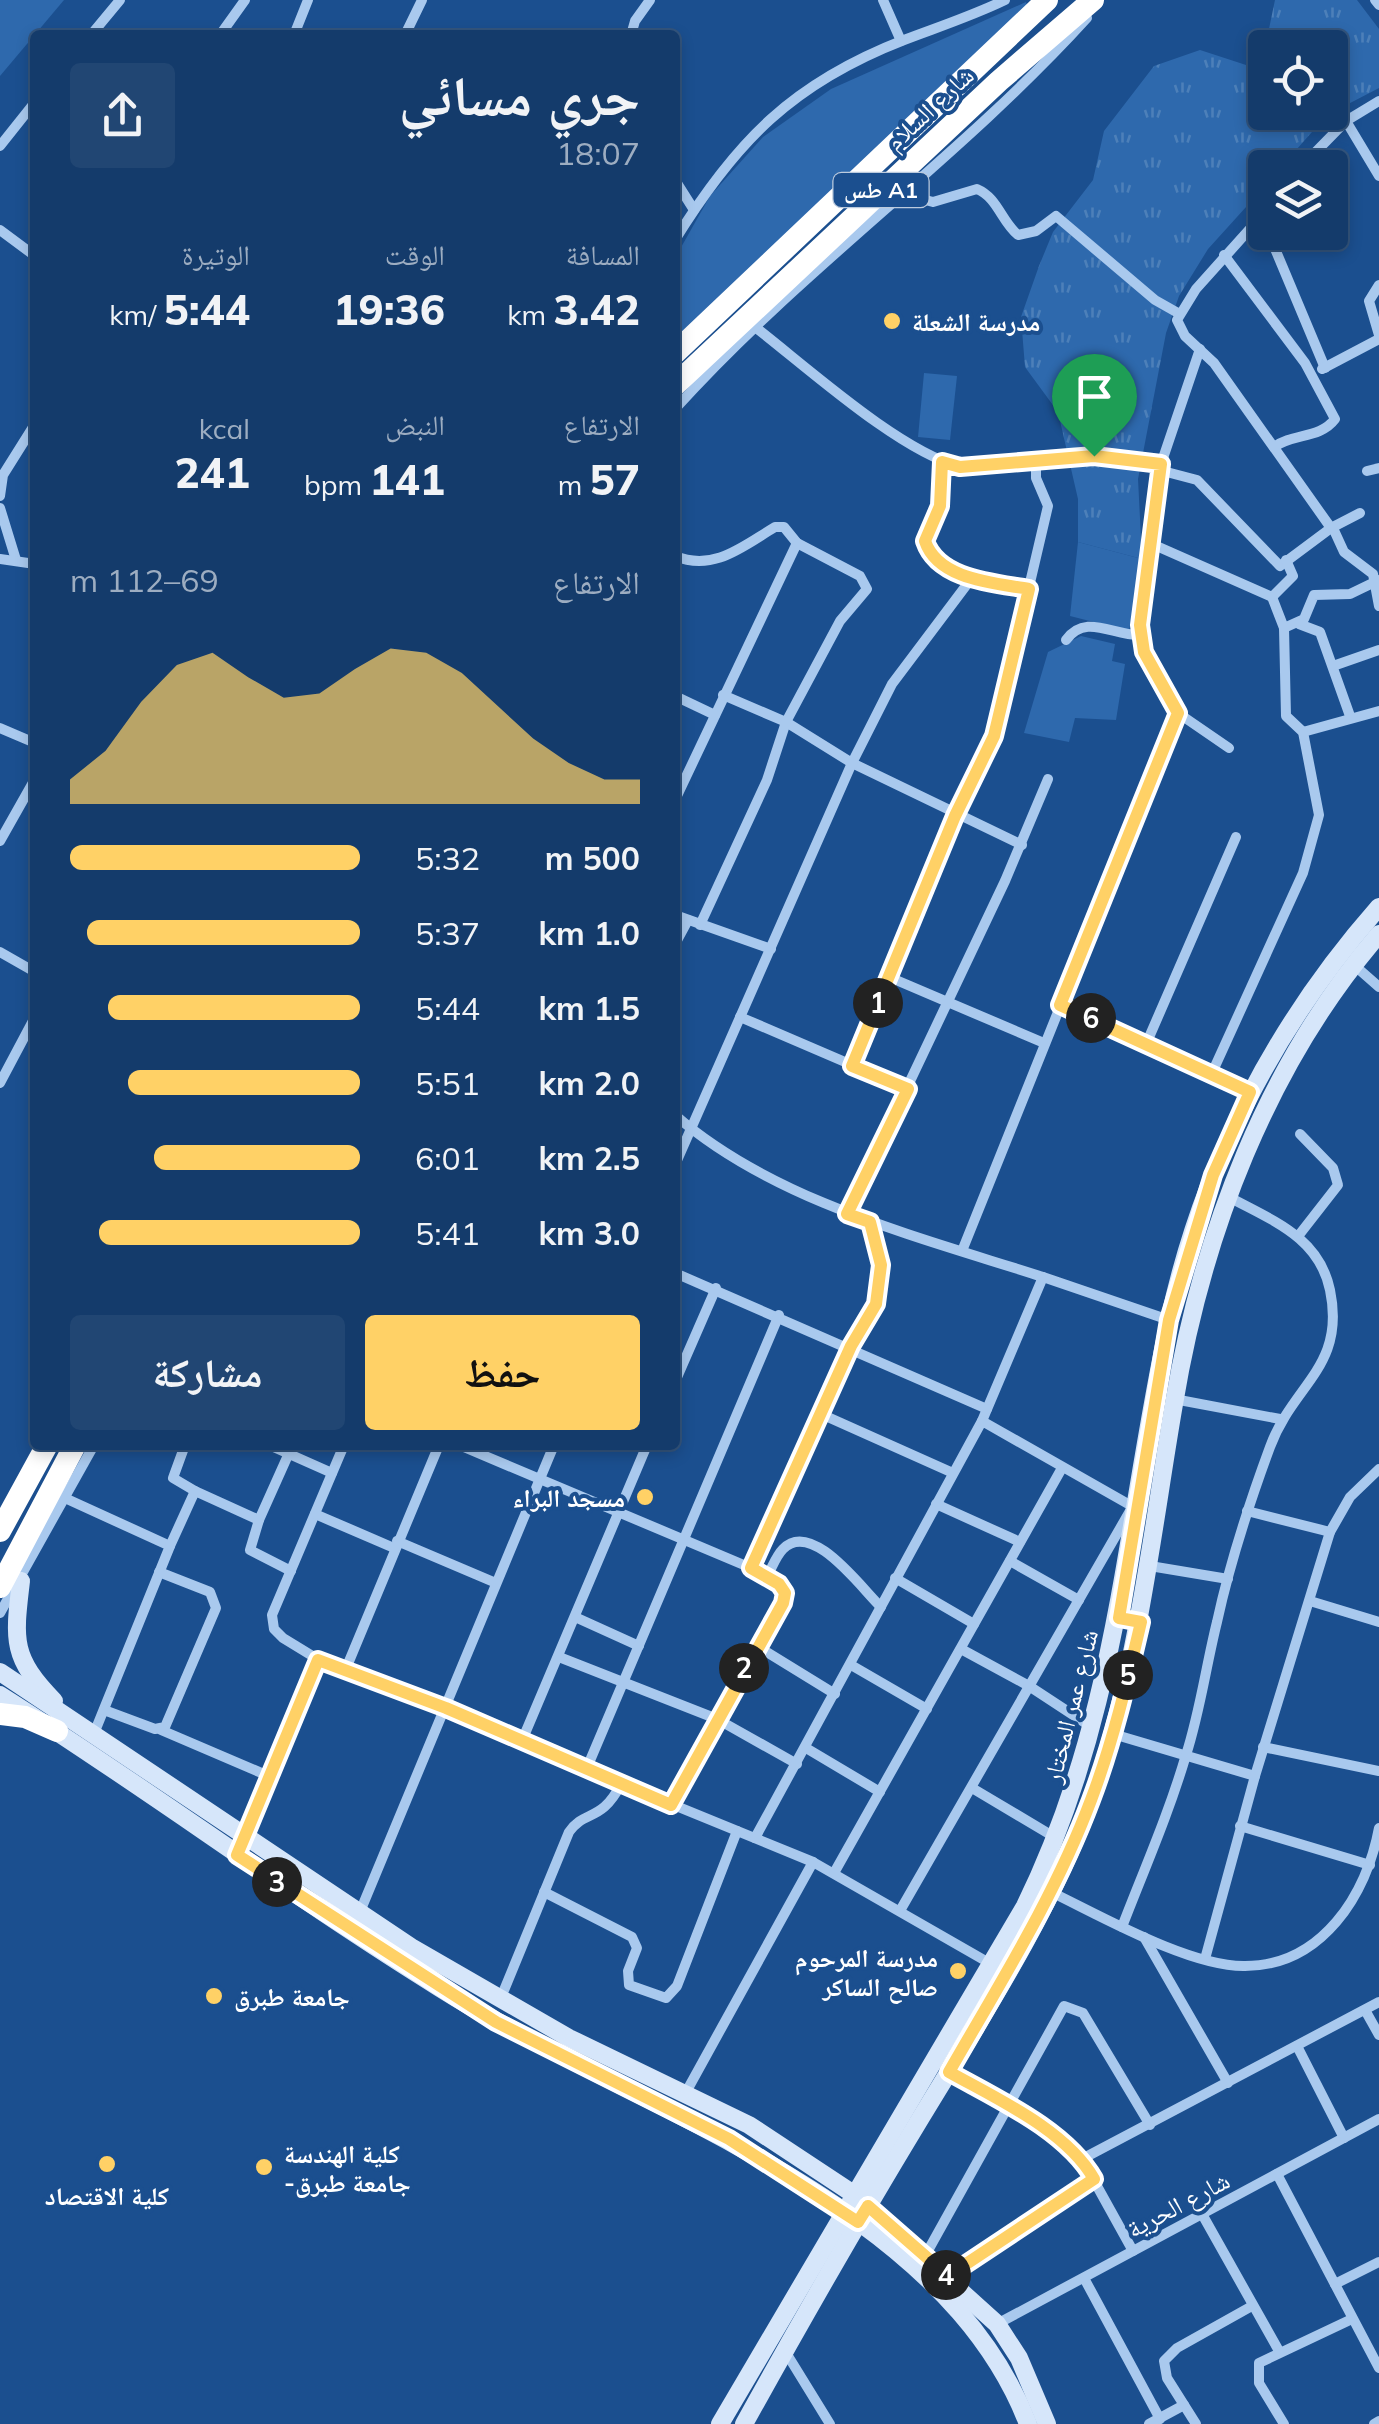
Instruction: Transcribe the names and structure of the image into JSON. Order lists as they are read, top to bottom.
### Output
{
  "streets": {
    "highway": ["شارع السلام", "طس A1"],
    "street": ["شارع عمر المختار", "شارع الحرية"]
  },
  "places": [
    "مدرسة الشعلة",
    "مسجد البراء",
    "مدرسة المرحوم صالح الساكر",
    "جامعة طبرق",
    "كلية الاقتصاد",
    "كلية الهندسة -جامعة طبرق"
  ],
  "page": {
    "heading": ["جري مسائي", "18:07"],
    "stats": [
      ["المسافة", "3.42 km"],
      ["الوقت", "19:36"],
      ["الوتيرة", "5:44 /km"],
      ["الارتفاع", "57 m"],
      ["النبض", "141 bpm"],
      ["kcal", "241"]
    ],
    "chart": ["الارتفاع", "69–112 m"],
    "list": [
      {
        "name": "500 m",
        "note": "5:32"
      },
      {
        "name": "1.0 km",
        "note": "5:37"
      },
      {
        "name": "1.5 km",
        "note": "5:44"
      },
      {
        "name": "2.0 km",
        "note": "5:51"
      },
      {
        "name": "2.5 km",
        "note": "6:01"
      },
      {
        "name": "3.0 km",
        "note": "5:41"
      }
    ],
    "pins": [
      "1",
      "6",
      "2",
      "5",
      "3",
      "4"
    ],
    "buttons": ["حفظ", "مشاركة"]
  }
}
